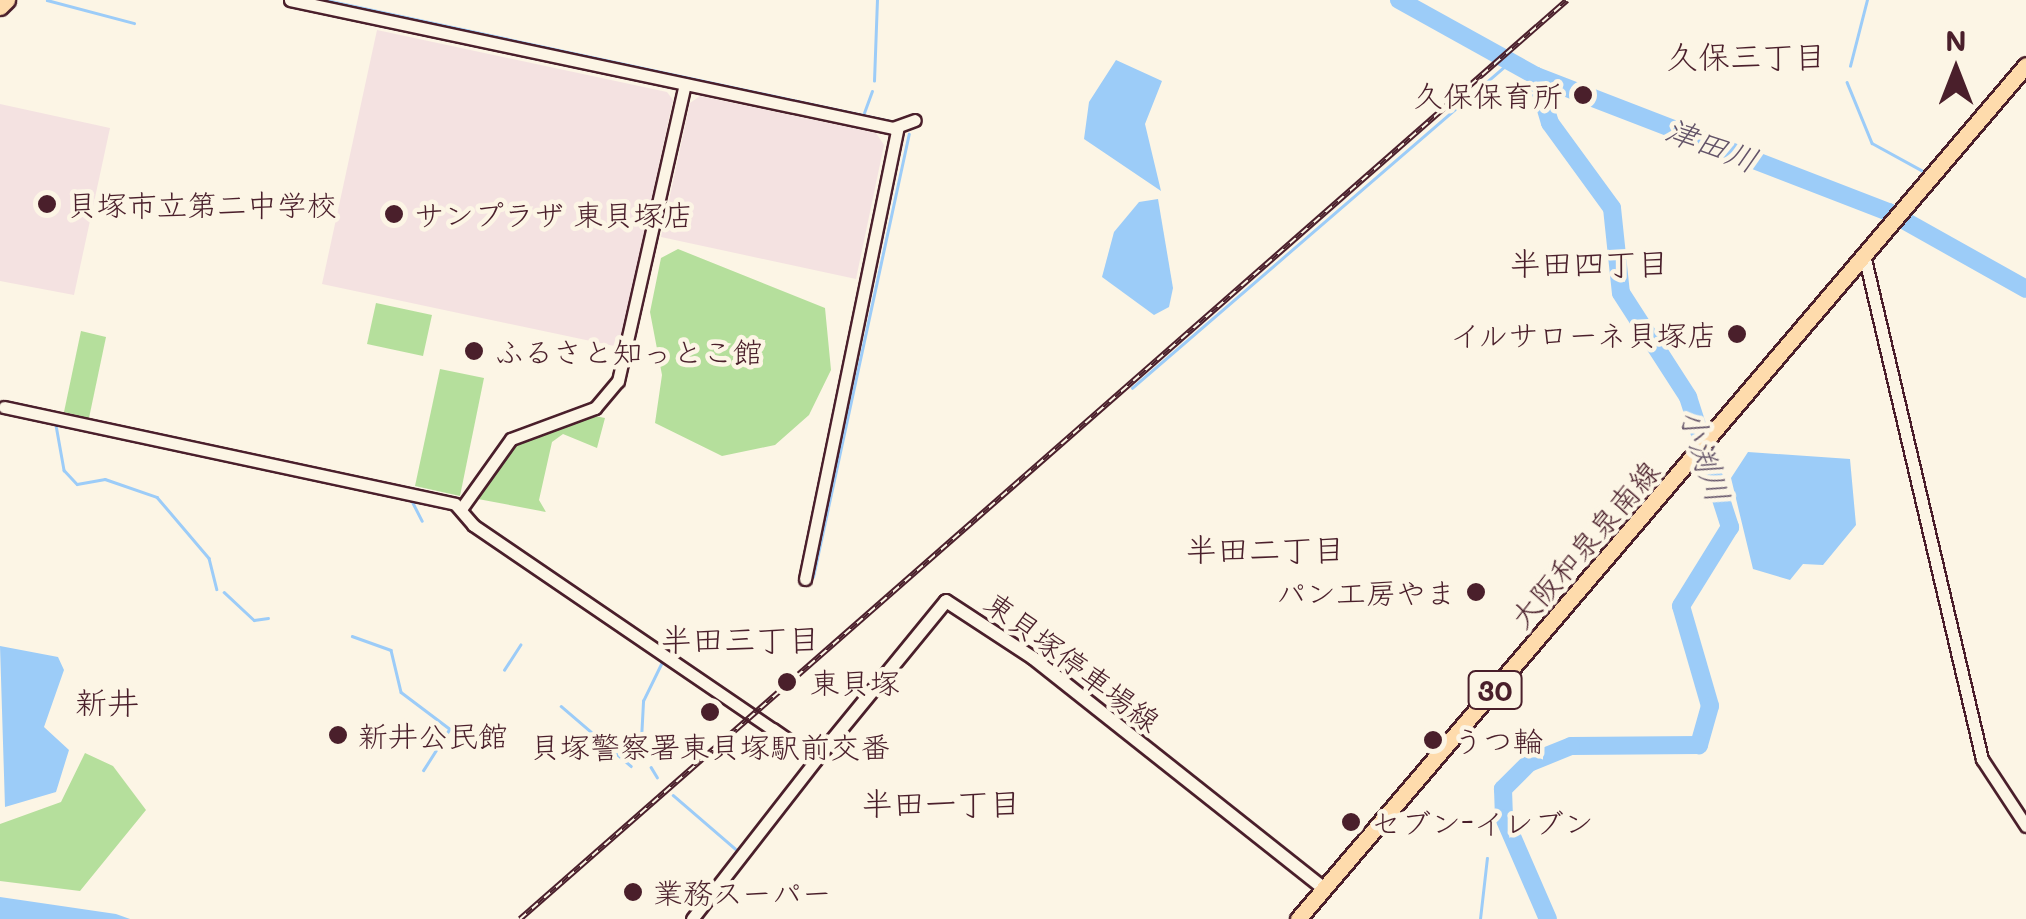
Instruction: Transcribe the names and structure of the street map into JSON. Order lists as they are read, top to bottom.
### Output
{
  "streets": {
    "main road": ["大阪和泉泉南線", "東貝塚停車場線", "30"]
  },
  "crossings": [
    ["大阪和泉泉南線", "東貝塚停車場線"]
  ],
  "districts": [
    "久保三丁目",
    "半田四丁目",
    "半田二丁目",
    "半田三丁目",
    "新井",
    "半田一丁目"
  ],
  "water": ["津田川", "小渕川"],
  "places": [
    "久保保育所",
    "貝塚市立第二中学校",
    "サンプラザ 東貝塚店",
    "イルサローネ貝塚店",
    "ふるさと知っとこ館",
    "パン工房やま",
    "東貝塚",
    "貝塚警察署東貝塚駅前交番",
    "新井公民館",
    "うつ輪",
    "セブン-イレブン",
    "業務スーパー"
  ],
  "north": "top"
}
